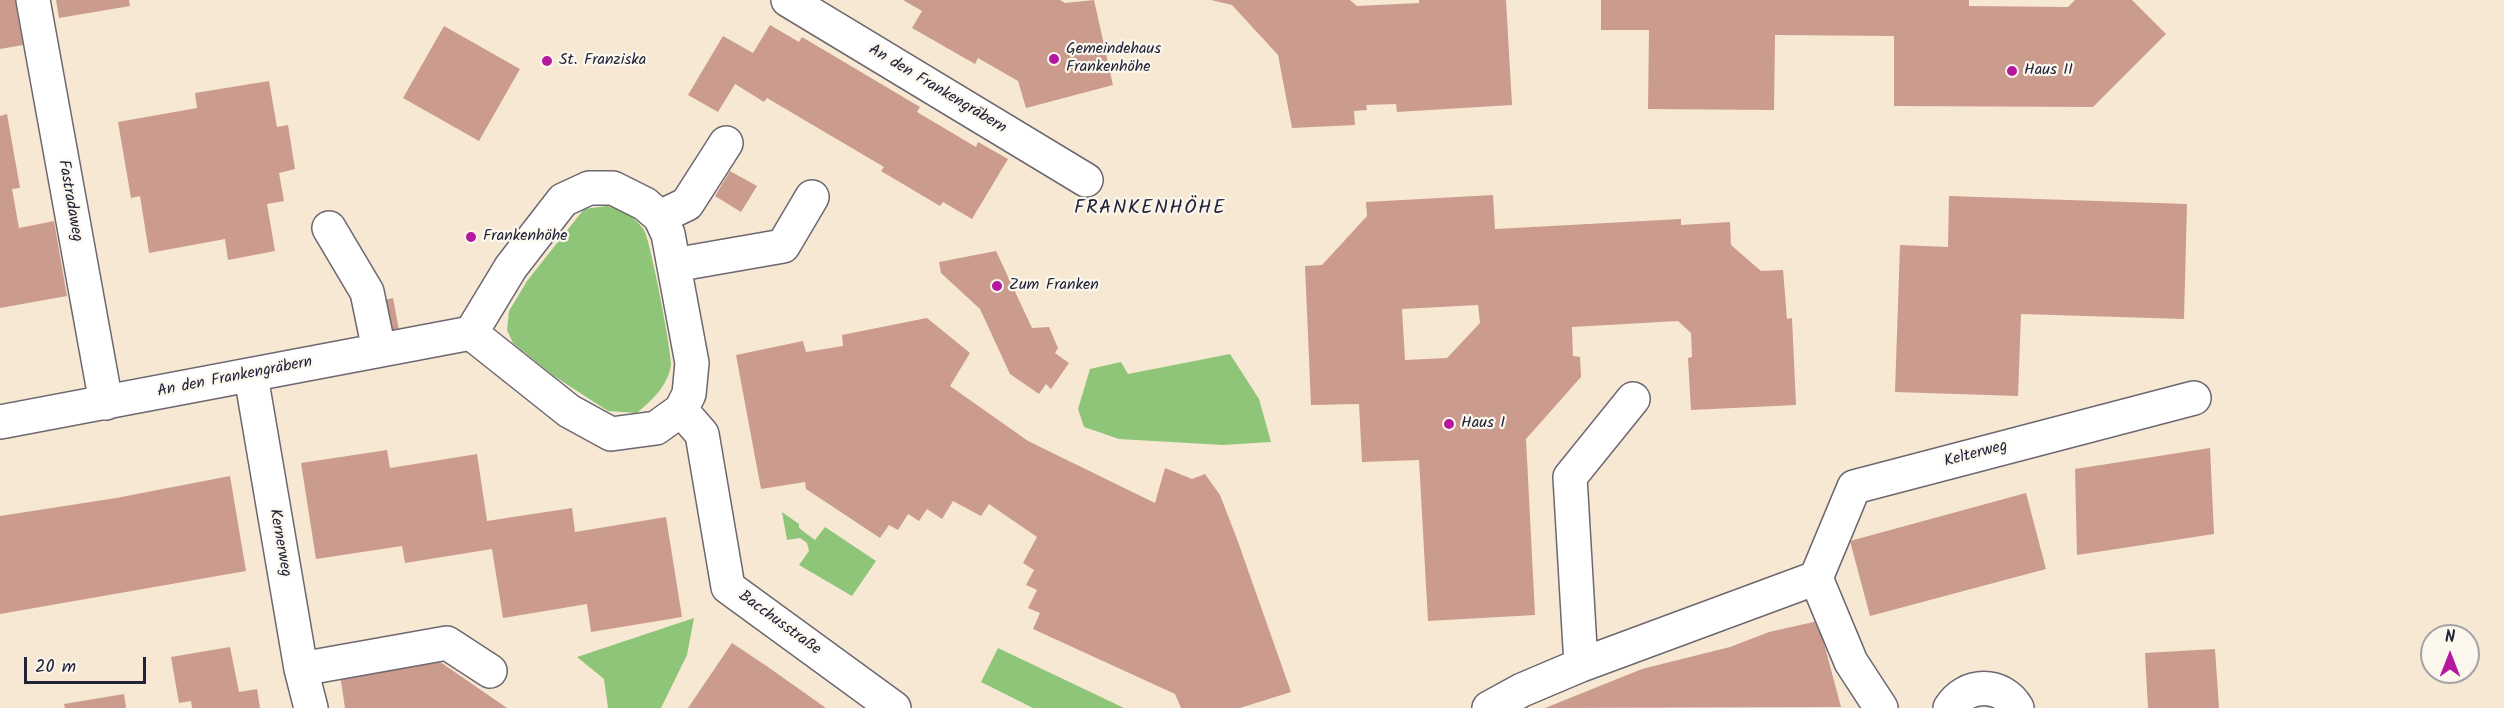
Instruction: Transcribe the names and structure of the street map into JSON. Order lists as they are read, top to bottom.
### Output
{
  "streets": {
    "street": [
      "An den Frankengräbern",
      "Fastradaweg",
      "Kelterweg",
      "Kernerweg",
      "Bacchusstraße"
    ]
  },
  "crossings": [
    ["An den Frankengräbern", "Fastradaweg"],
    ["An den Frankengräbern", "Kernerweg"]
  ],
  "districts": ["FRANKENHÖHE"],
  "places": [
    "Gemeindehaus Frankenhöhe",
    "St. Franziska",
    "Haus II",
    "Frankenhöhe",
    "Zum Franken",
    "Haus I"
  ],
  "scale_bar": "20 m",
  "north": "top"
}
